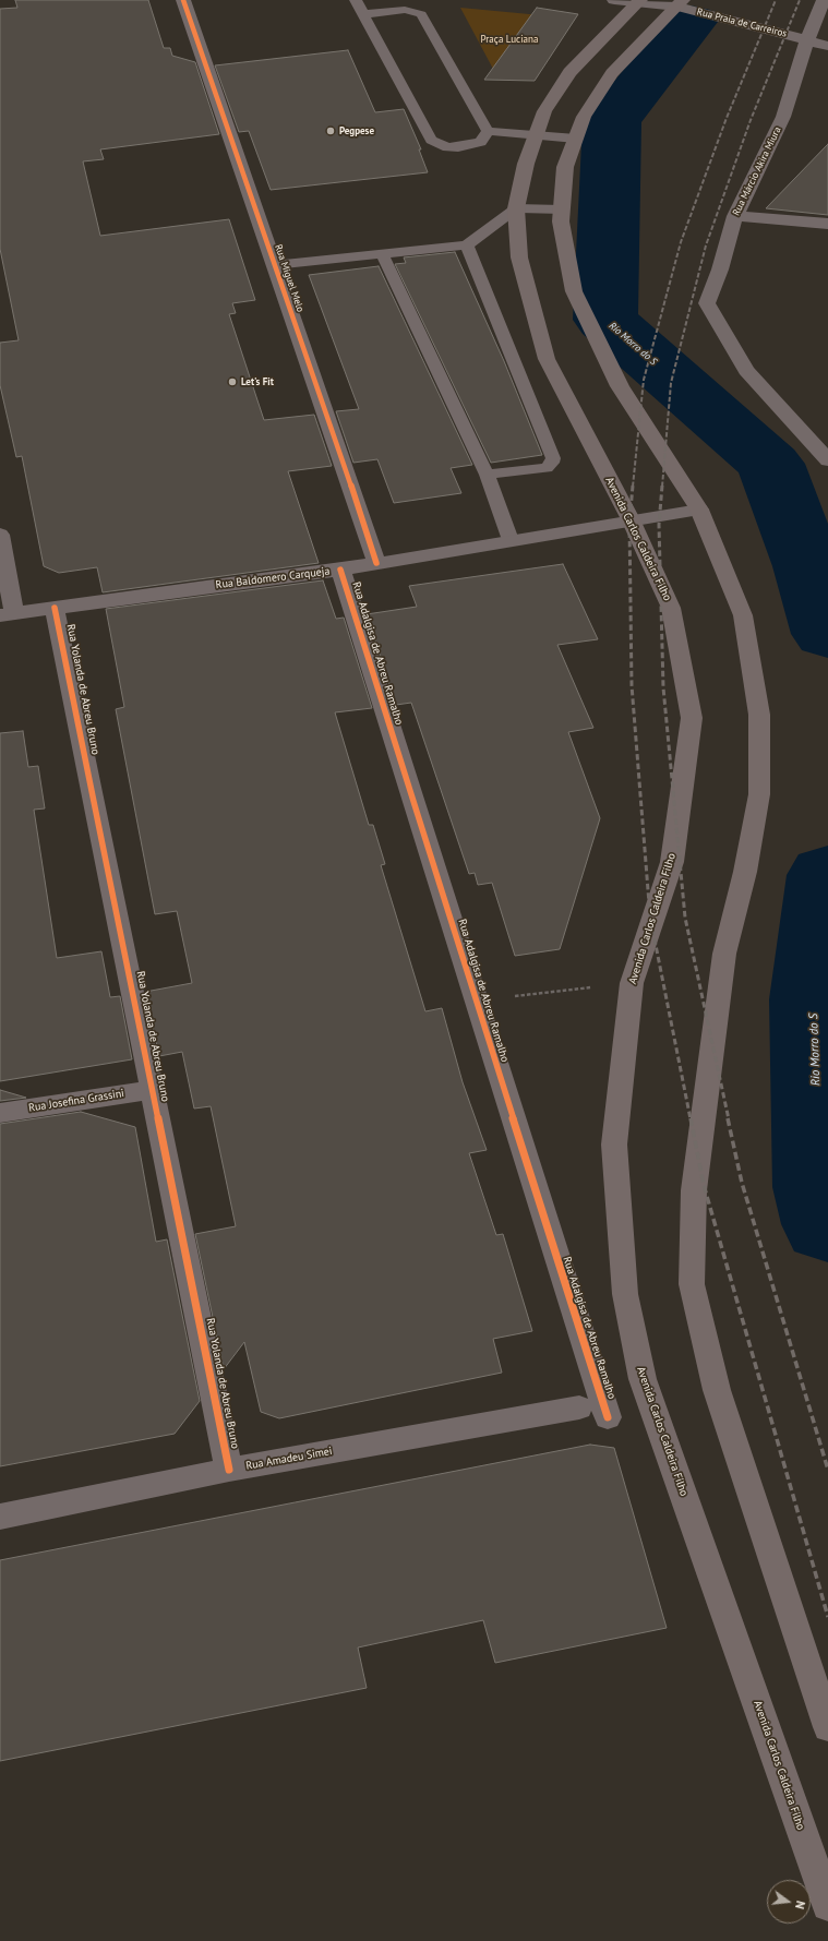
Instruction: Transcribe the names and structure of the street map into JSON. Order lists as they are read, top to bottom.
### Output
{
  "streets": {
    "main road": ["Avenida Carlos Caldeira Filho"],
    "street": [
      "Rua Praia de Carreiros",
      "Rua Márcio Akira Miura",
      "Rua Miguel Melo",
      "Rua Baldomero Carqueja",
      "Rua Adalgisa de Abreu Ramalho",
      "Rua Yolanda de Abreu Bruno",
      "Rua Josefina Grassini",
      "Rua Amadeu Simei"
    ]
  },
  "crossings": [
    ["Rua Praia de Carreiros", "Rua Márcio Akira Miura"],
    ["Rua Praia de Carreiros", "Avenida Carlos Caldeira Filho"],
    ["Rua Miguel Melo", "Rua Baldomero Carqueja"],
    ["Avenida Carlos Caldeira Filho", "Rua Baldomero Carqueja"],
    ["Rua Baldomero Carqueja", "Rua Adalgisa de Abreu Ramalho"],
    ["Rua Baldomero Carqueja", "Rua Yolanda de Abreu Bruno"],
    ["Rua Yolanda de Abreu Bruno", "Rua Josefina Grassini"],
    ["Rua Yolanda de Abreu Bruno", "Rua Amadeu Simei"]
  ],
  "water": ["Rio Morro do S"],
  "parks": ["Praça Luciana"],
  "places": ["Pegpese", "Let's Fit"],
  "north": "right"
}
